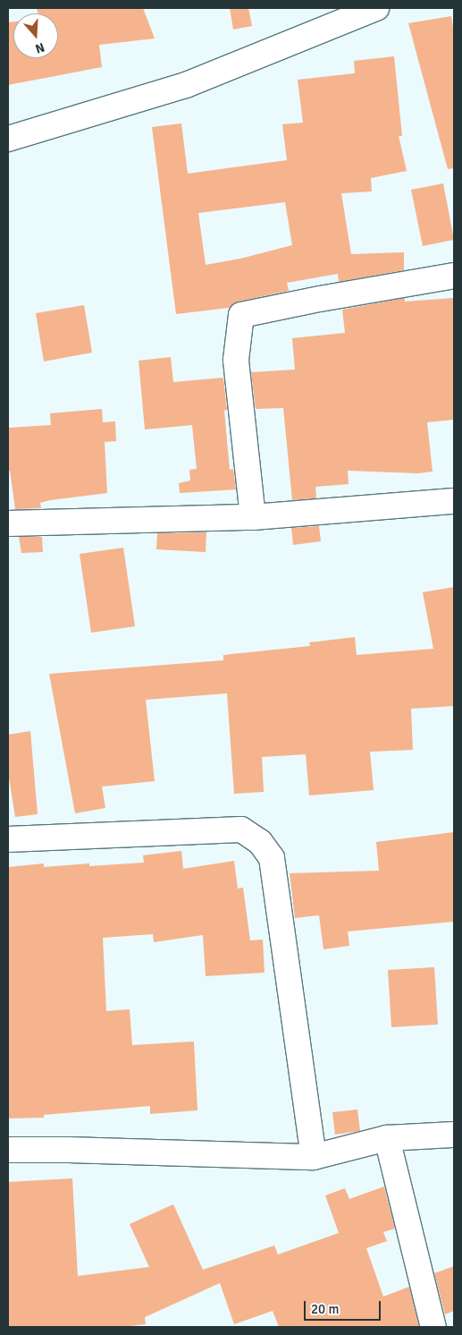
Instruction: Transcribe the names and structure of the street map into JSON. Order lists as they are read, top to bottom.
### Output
{
  "scale_bar": "20 m",
  "north": "bottom"
}
